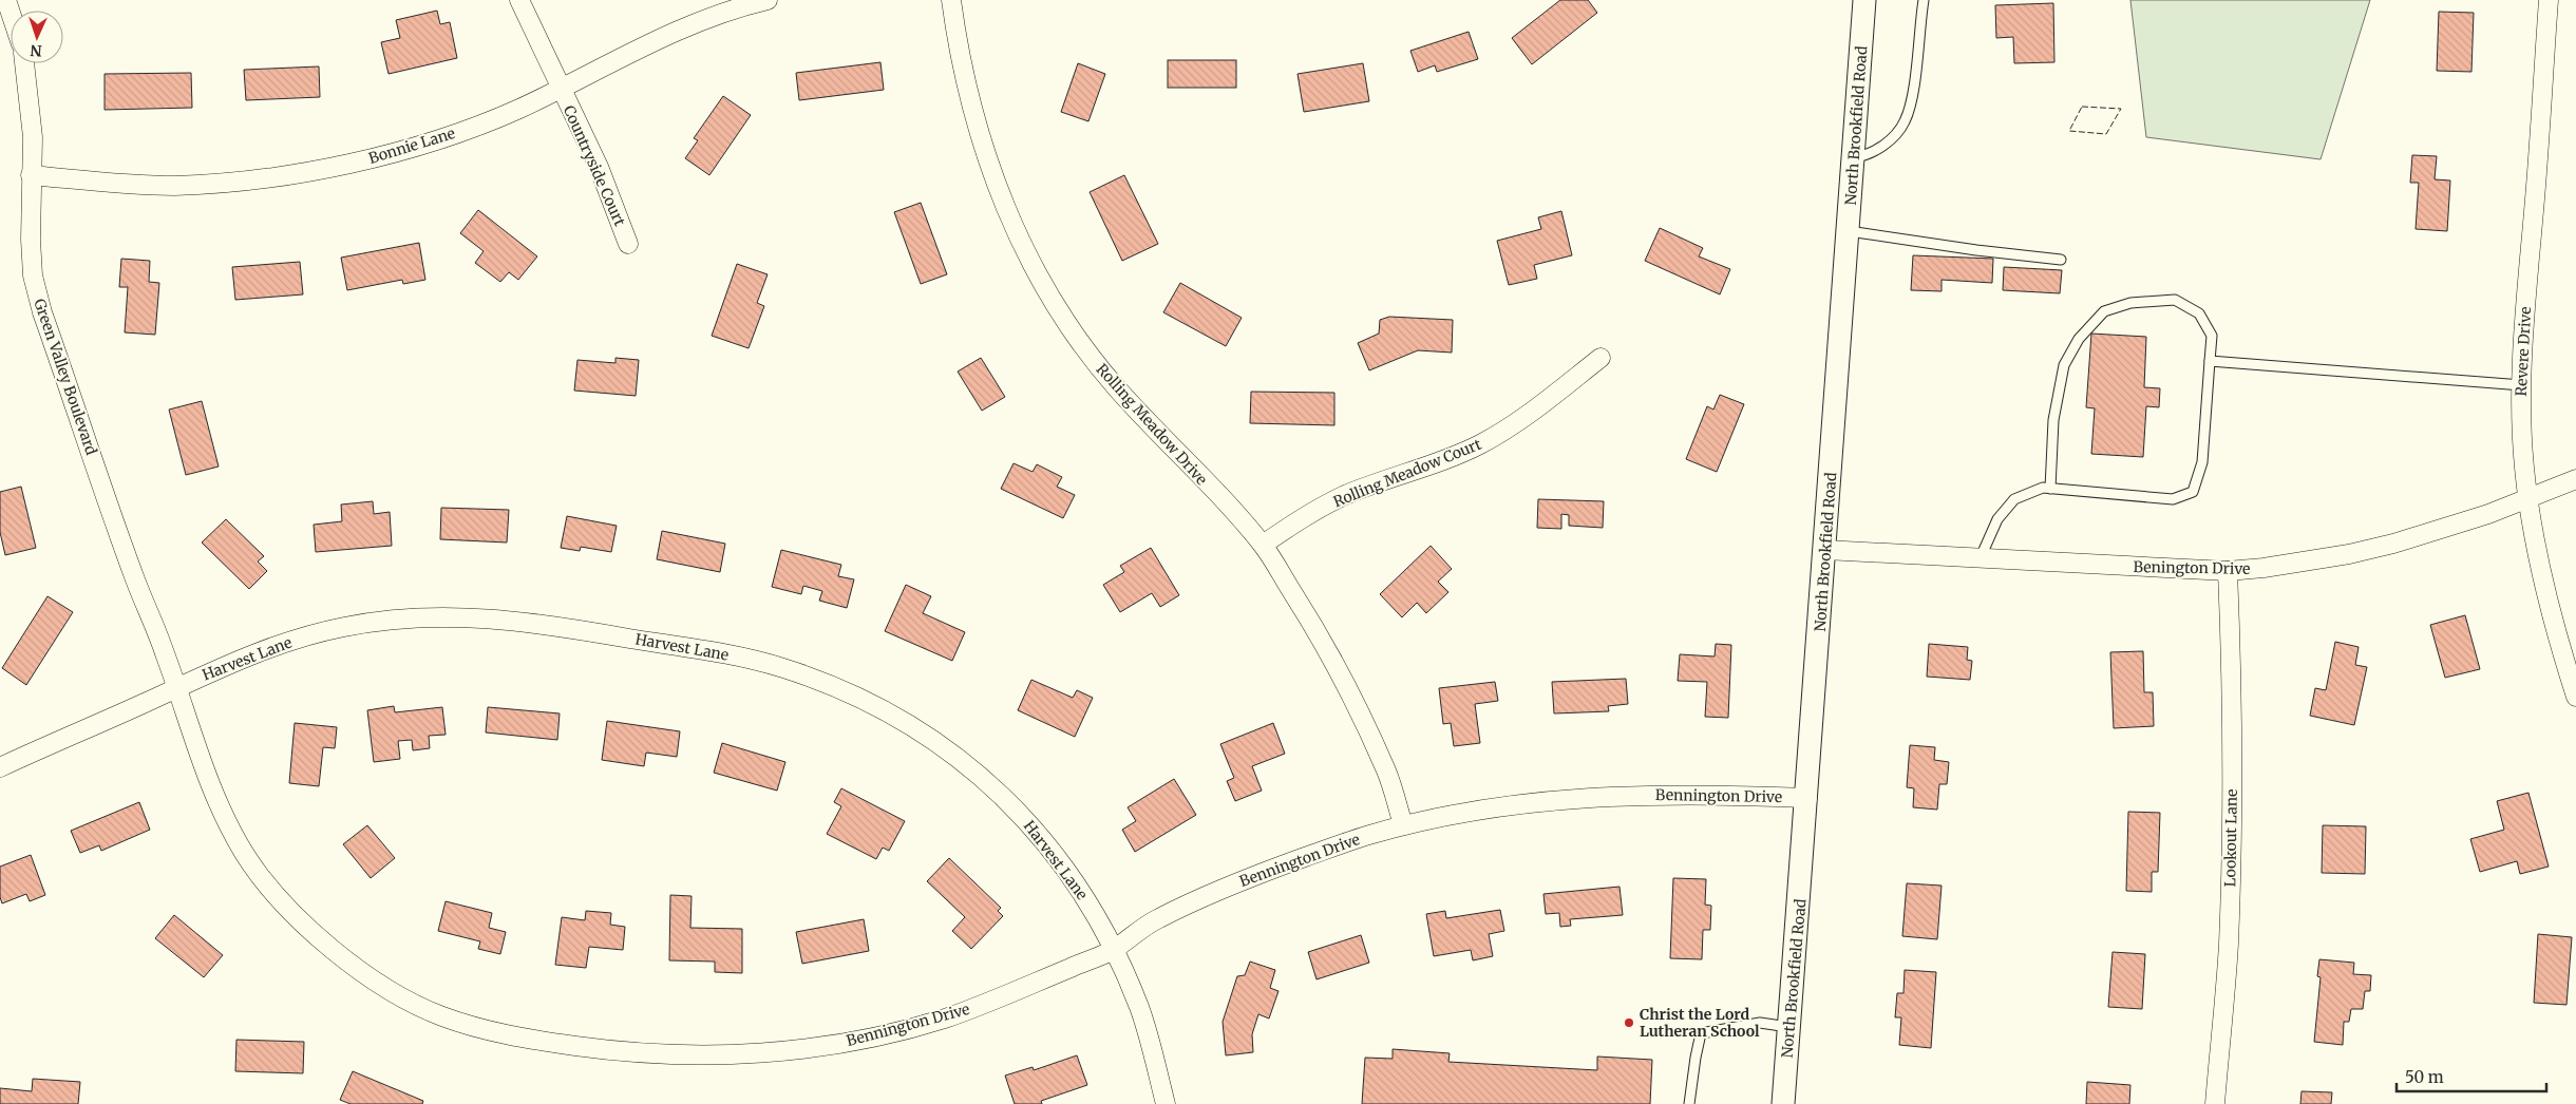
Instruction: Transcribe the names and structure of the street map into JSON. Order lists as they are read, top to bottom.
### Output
{
  "streets": {
    "street": [
      "North Brookfield Road",
      "Bonnie Lane",
      "Countryside Court",
      "Revere Drive",
      "Green Valley Boulevard",
      "Rolling Meadow Drive",
      "Rolling Meadow Court",
      "Benington Drive",
      "Harvest Lane",
      "Bennington Drive",
      "Lookout Lane"
    ]
  },
  "crossings": [
    ["North Brookfield Road", "Benington Drive"],
    ["North Brookfield Road", "Bennington Drive"],
    ["Bonnie Lane", "Countryside Court"],
    ["Bonnie Lane", "Green Valley Boulevard"],
    ["Revere Drive", "Benington Drive"],
    ["Green Valley Boulevard", "Harvest Lane"],
    ["Green Valley Boulevard", "Bennington Drive"],
    ["Rolling Meadow Drive", "Rolling Meadow Court"],
    ["Rolling Meadow Drive", "Bennington Drive"],
    ["Benington Drive", "Lookout Lane"],
    ["Harvest Lane", "Bennington Drive"]
  ],
  "places": ["Christ the Lord Lutheran School"],
  "scale_bar": "50 m",
  "north": "bottom"
}
